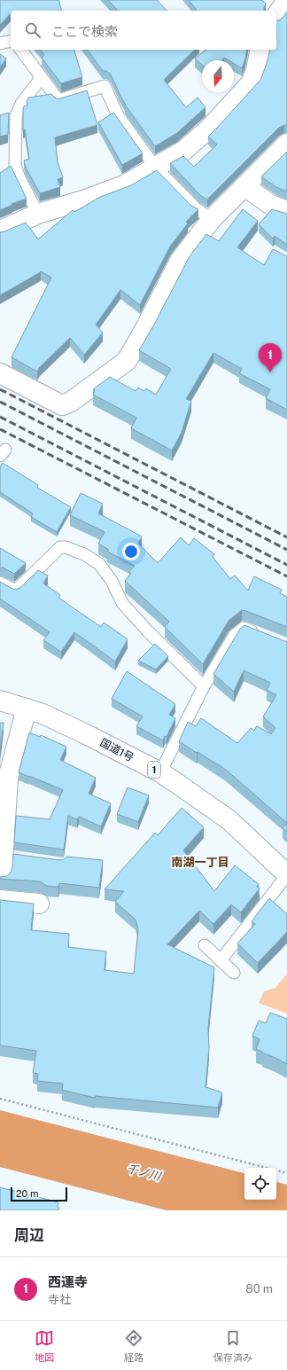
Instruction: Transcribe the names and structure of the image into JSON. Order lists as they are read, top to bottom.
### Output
{
  "streets": {
    "main road": ["国道1号", "1"]
  },
  "districts": ["南湖一丁目"],
  "water": ["千ノ川"],
  "scale_bar": "20 m",
  "north": "bottom",
  "page": {
    "search": "ここで検索",
    "pins": "1",
    "scale": "20 m",
    "heading": "周辺",
    "list": [
      {
        "mark": "1",
        "name": "西運寺",
        "note": "寺社",
        "value": "80 m"
      }
    ],
    "nav": ["地図", "経路", "保存済み"]
  }
}
